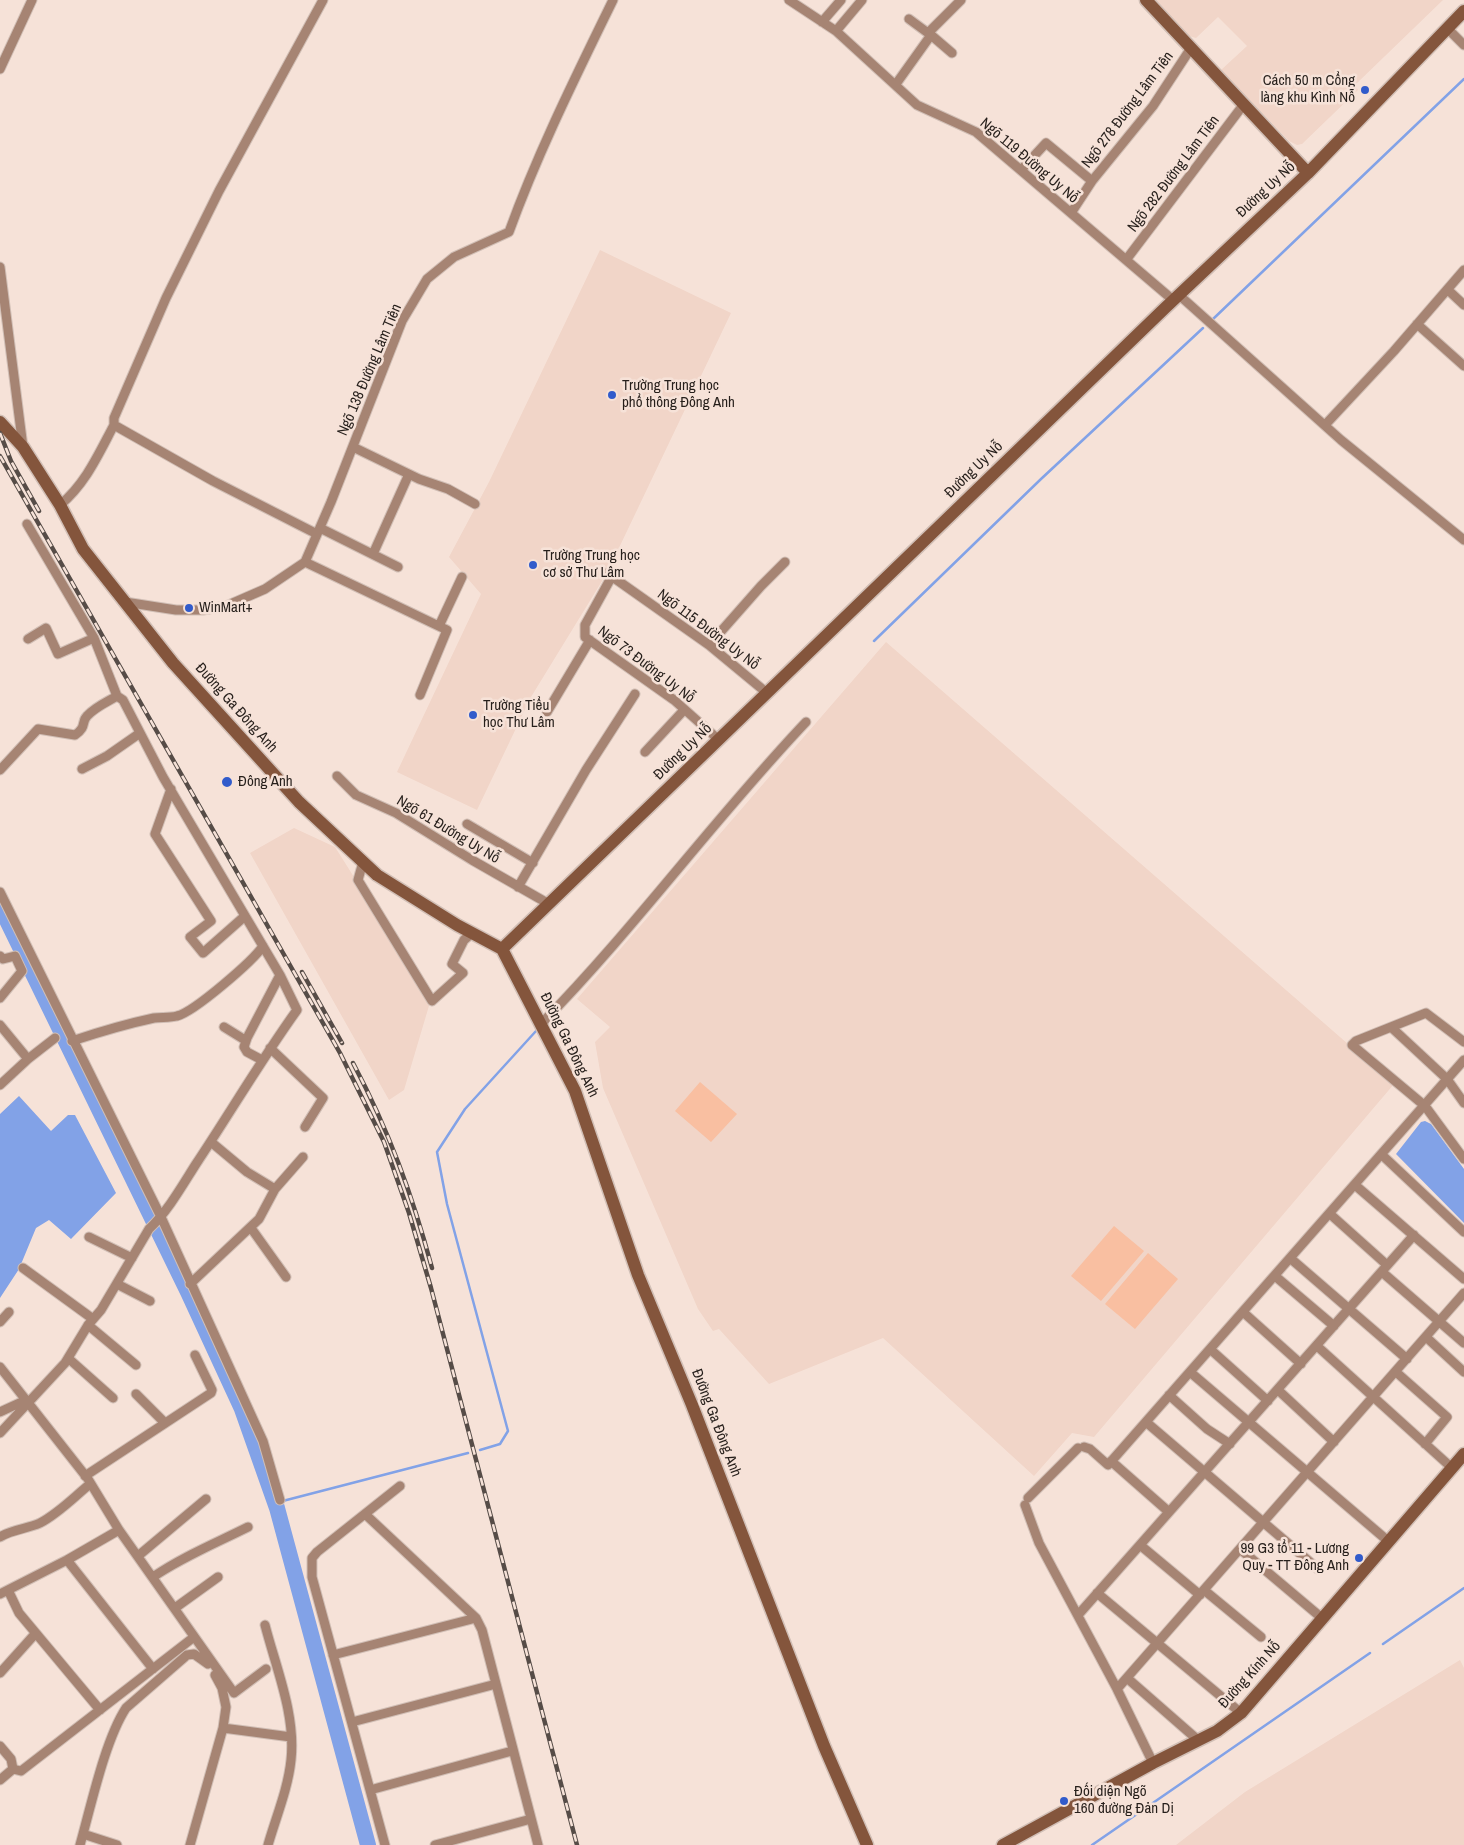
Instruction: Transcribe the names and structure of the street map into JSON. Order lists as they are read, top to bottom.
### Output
{
  "streets": {
    "street": [
      "Ngõ 278 Đường Lâm Tiên",
      "Ngõ 119 Đường Uy Nỗ",
      "Ngõ 282 Đường Lâm Tiên",
      "Đường Uy Nỗ",
      "Ngõ 138 Đường Lâm Tiên",
      "Ngõ 115 Đường Uy Nỗ",
      "Ngõ 73 Đường Uy Nỗ",
      "Đường Ga Đông Anh",
      "Ngõ 61 Đường Uy Nỗ",
      "Đường Kính Nỗ"
    ]
  },
  "crossings": [
    ["Ngõ 278 Đường Lâm Tiên", "Ngõ 119 Đường Uy Nỗ"],
    ["Ngõ 119 Đường Uy Nỗ", "Ngõ 282 Đường Lâm Tiên"],
    ["Ngõ 119 Đường Uy Nỗ", "Đường Uy Nỗ"],
    ["Đường Uy Nỗ", "Ngõ 115 Đường Uy Nỗ"],
    ["Đường Uy Nỗ", "Ngõ 73 Đường Uy Nỗ"],
    ["Đường Uy Nỗ", "Đường Ga Đông Anh"],
    ["Đường Uy Nỗ", "Ngõ 61 Đường Uy Nỗ"],
    ["Ngõ 115 Đường Uy Nỗ", "Ngõ 73 Đường Uy Nỗ"]
  ],
  "places": [
    "Cách 50 m Cổng làng khu Kình Nỗ",
    "Trường Trung học phổ thông Đông Anh",
    "Trường Trung học cơ sở Thư Lâm",
    "WinMart+",
    "Trường Tiểu học Thư Lâm",
    "Đông Anh",
    "99 G3 tổ 11 - Lương Quy - TT Đông Anh",
    "Đối diện Ngõ 160 đường Đản Dị"
  ]
}
